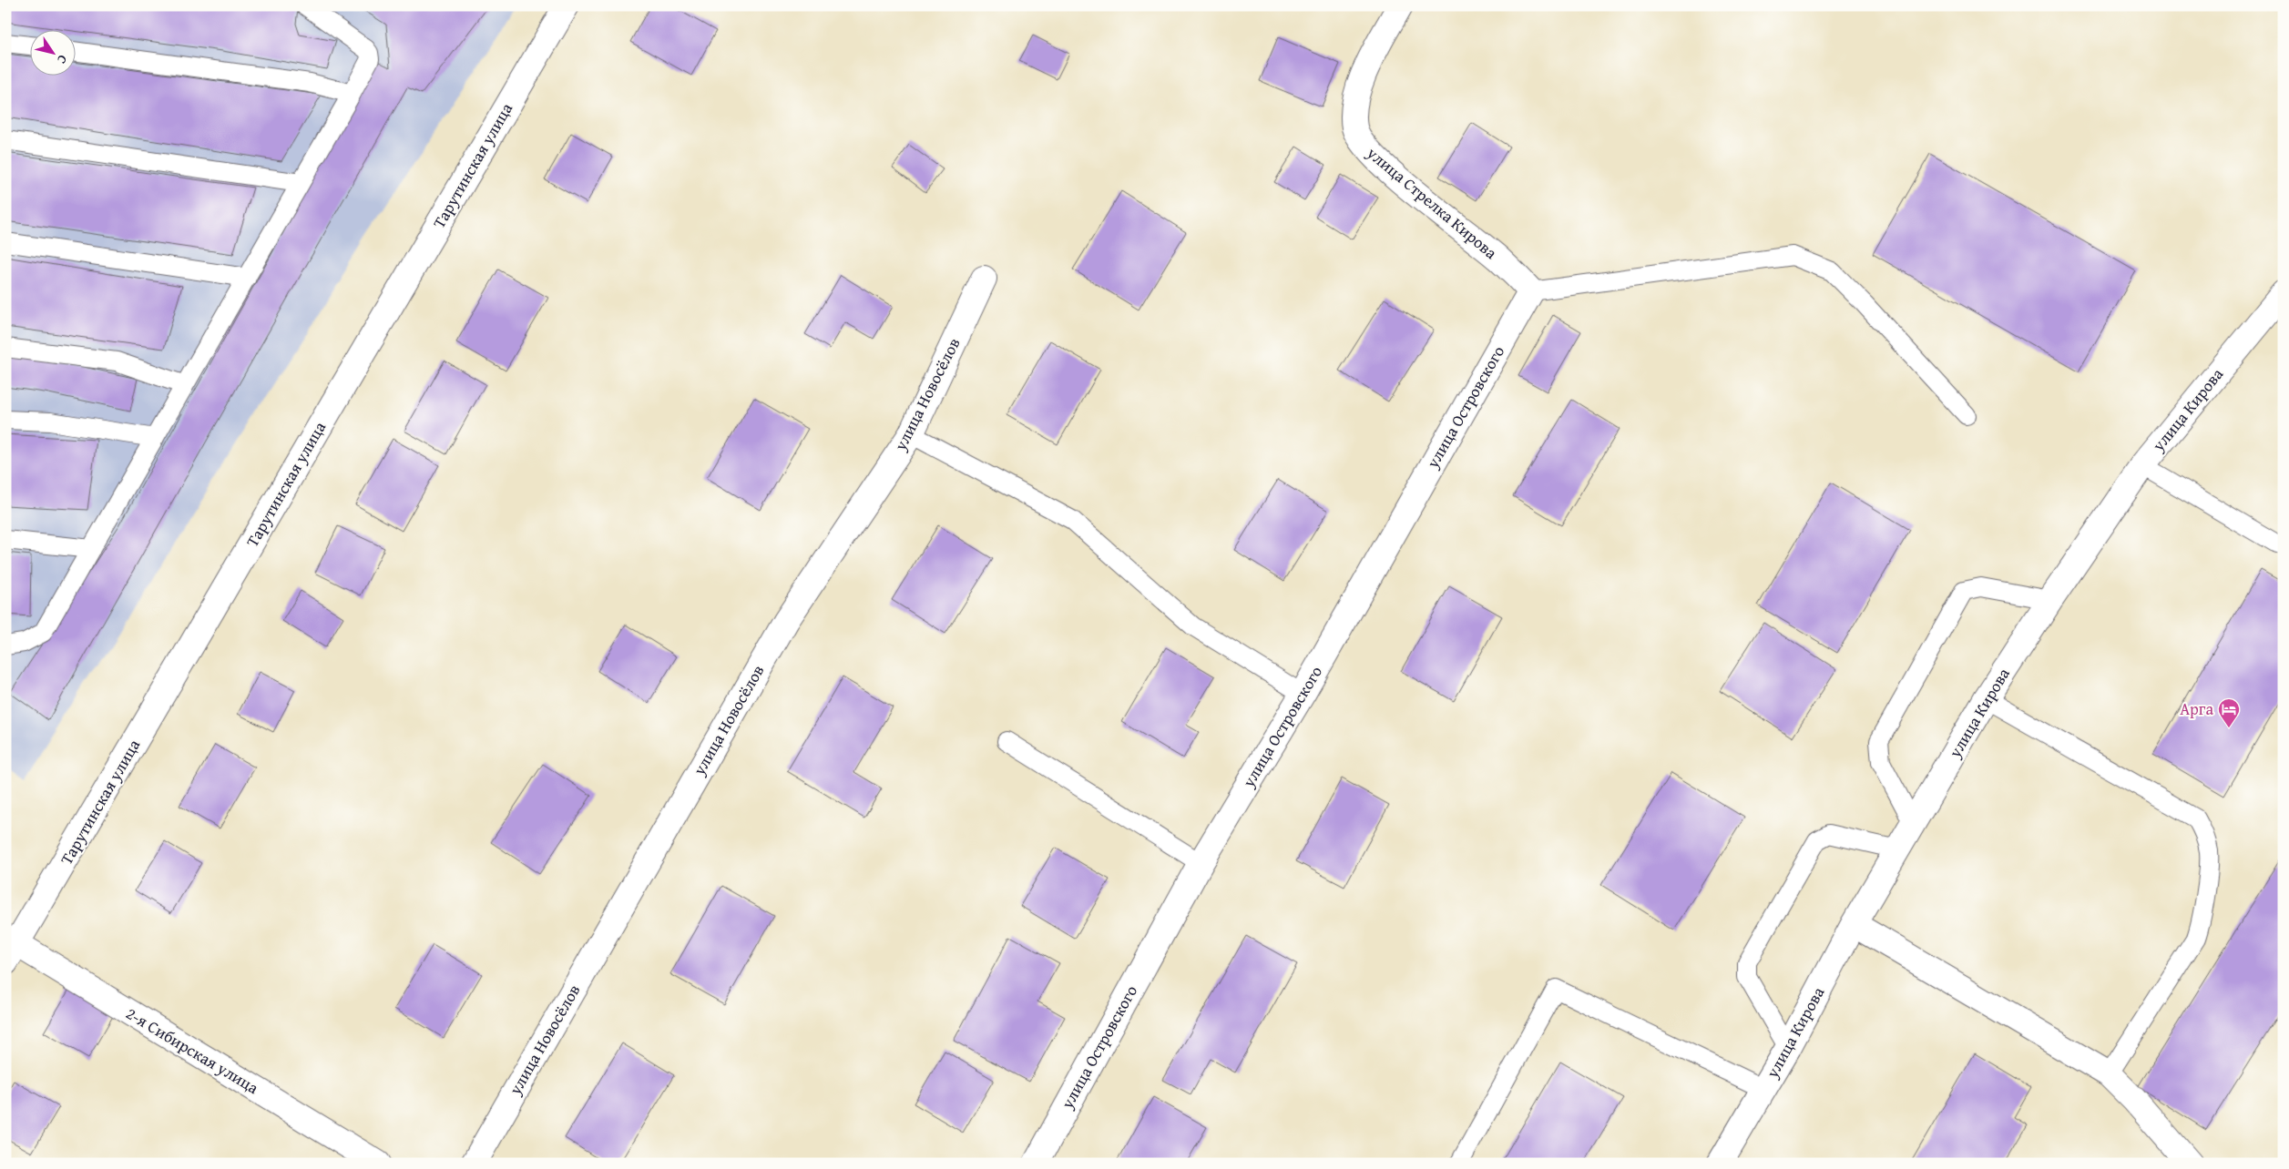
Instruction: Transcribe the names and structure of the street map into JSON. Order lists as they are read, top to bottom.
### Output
{
  "streets": {
    "street": [
      "Тарутинская улица",
      "улица Стрелка Кирова",
      "улица Новосёлов",
      "улица Островского",
      "улица Кирова",
      "2-я Сибирская улица"
    ]
  },
  "crossings": [
    ["Тарутинская улица", "2-я Сибирская улица"],
    ["улица Стрелка Кирова", "улица Островского"]
  ],
  "places": {
    "hotel": ["Арга"]
  },
  "north": "bottom right"
}
